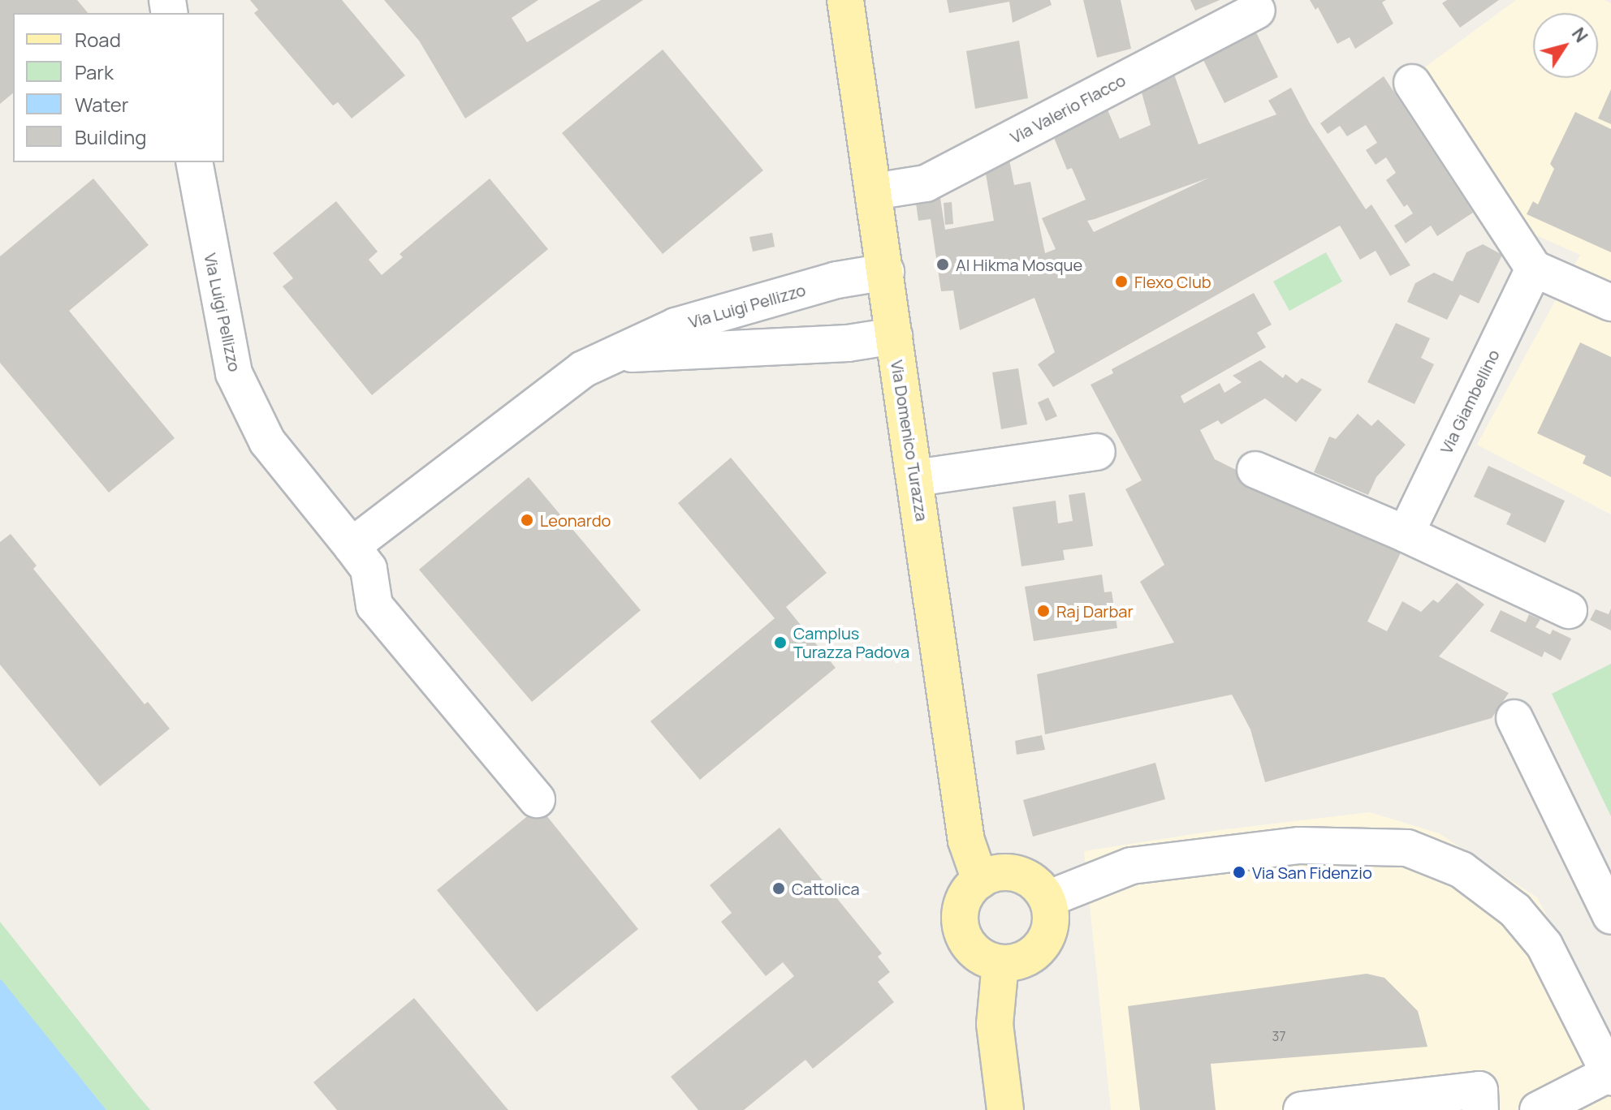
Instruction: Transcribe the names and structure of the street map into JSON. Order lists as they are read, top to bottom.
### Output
{
  "streets": {
    "main road": ["Via Domenico Turazza"],
    "street": ["Via Valerio Flacco", "Via Luigi Pellizzo", "Via Giambellino"]
  },
  "crossings": [
    ["Via Valerio Flacco", "Via Domenico Turazza"],
    ["Via Luigi Pellizzo", "Via Domenico Turazza"]
  ],
  "places": [
    "Al Hikma Mosque",
    "Flexo Club",
    "Leonardo",
    "Raj Darbar",
    "Camplus Turazza Padova",
    "Via San Fidenzio",
    "Cattolica"
  ],
  "house_numbers": ["37"],
  "legend": [
    "Road",
    "Park",
    "Water",
    "Building"
  ],
  "north": "top right"
}
